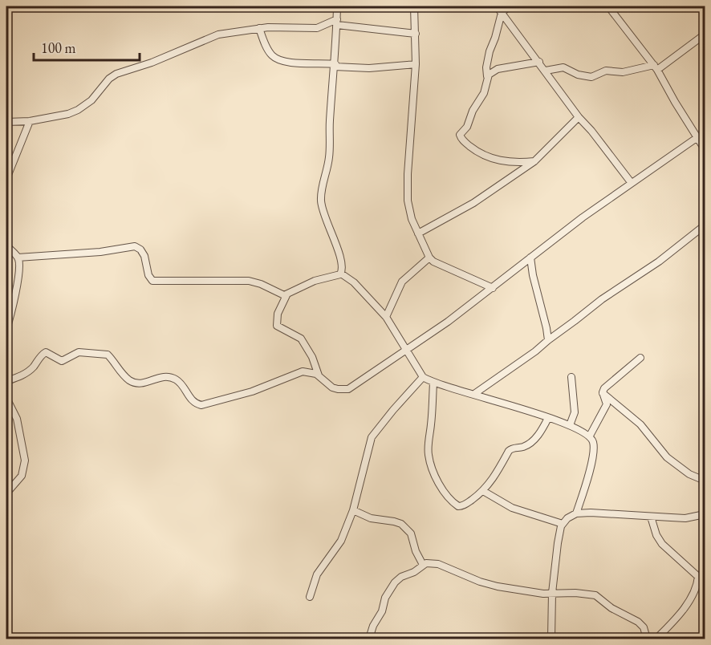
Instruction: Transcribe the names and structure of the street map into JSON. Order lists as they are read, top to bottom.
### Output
{
  "scale_bar": "100 m"
}
